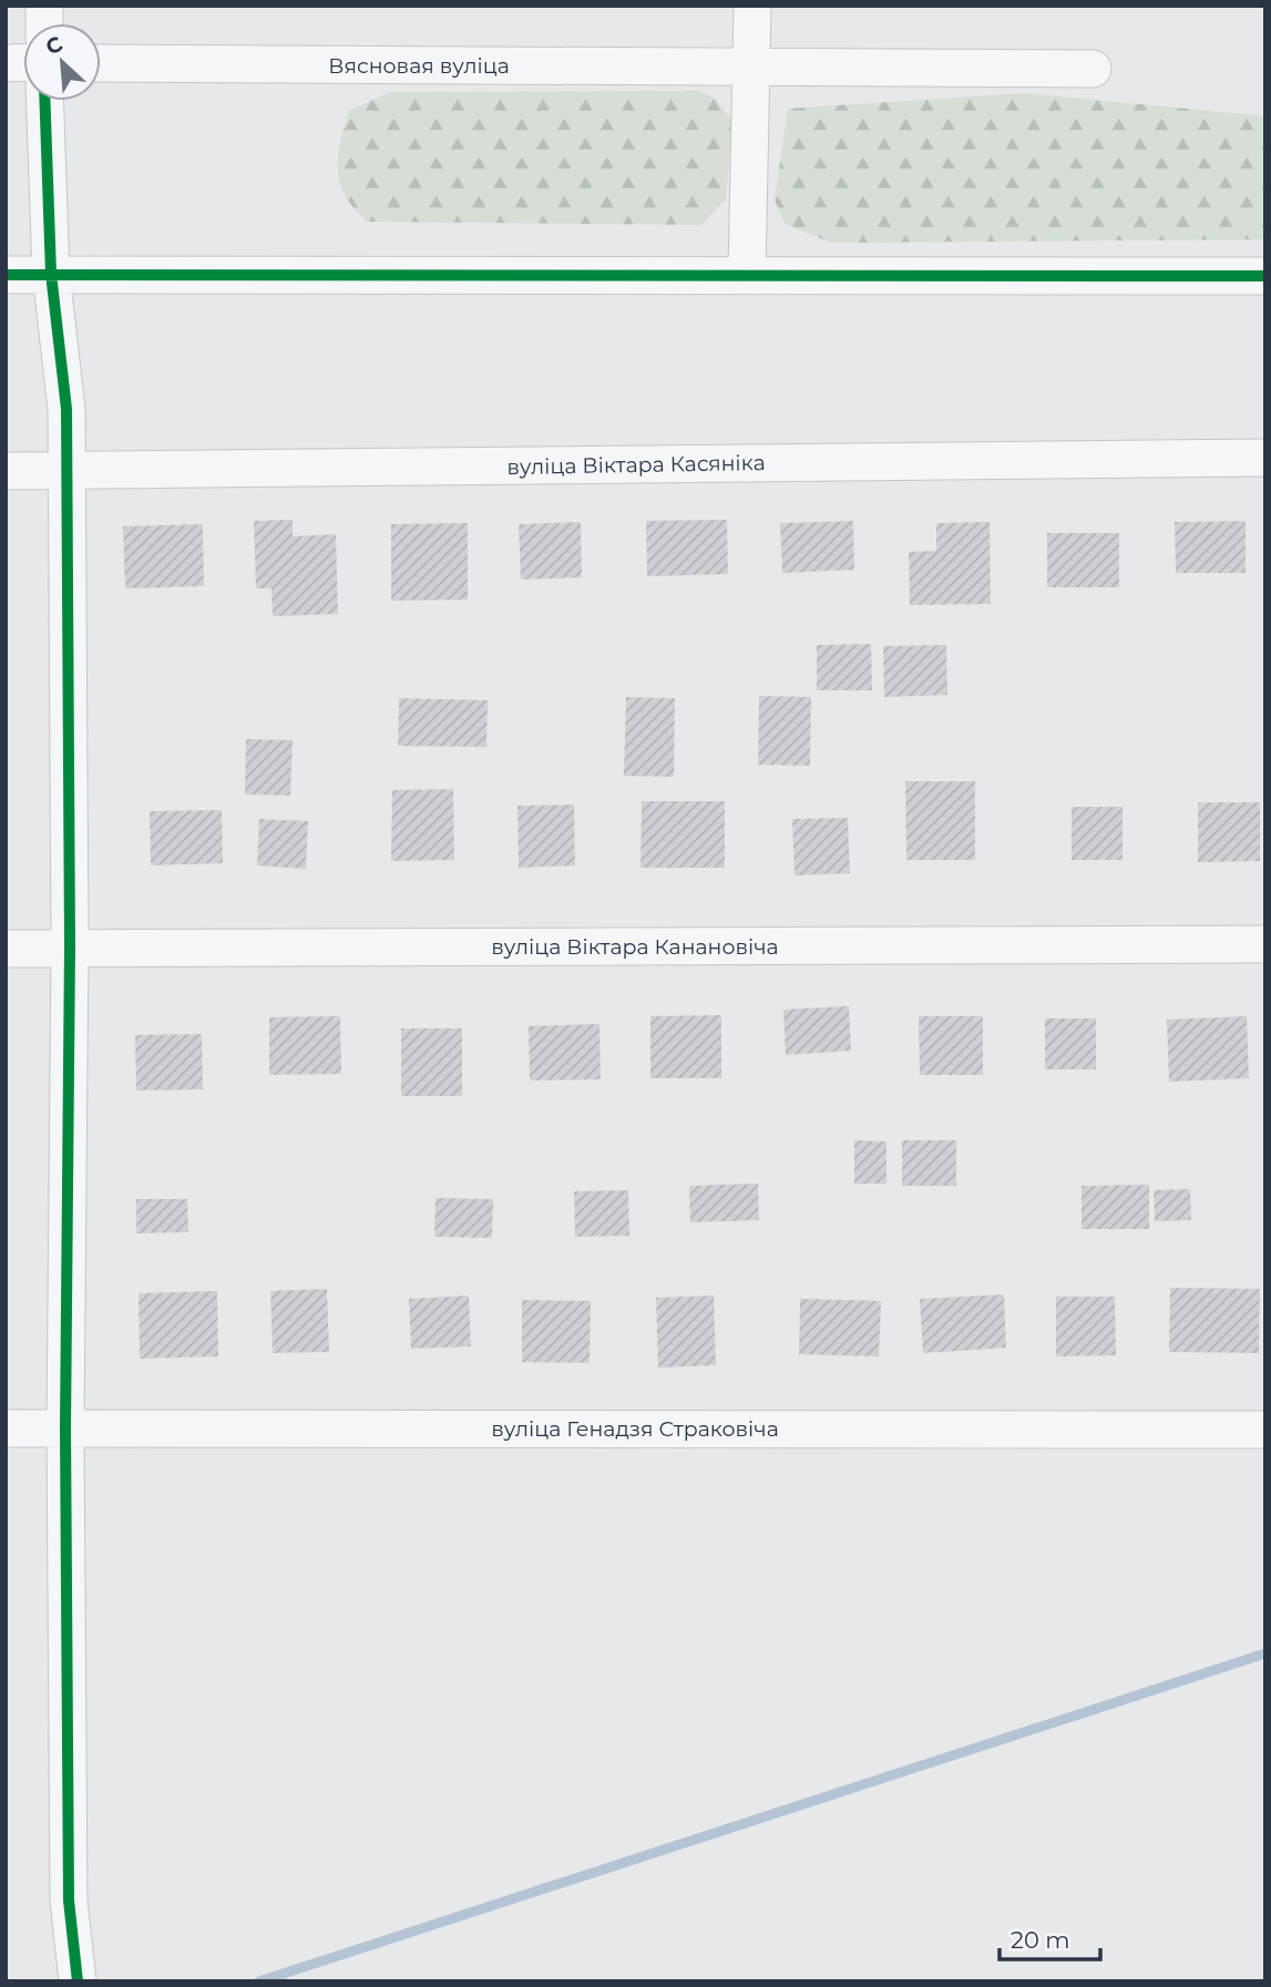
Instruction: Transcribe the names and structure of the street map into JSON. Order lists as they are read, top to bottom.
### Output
{
  "streets": {
    "street": [
      "Вясновая вуліца",
      "вуліца Віктара Касяніка",
      "вуліца Віктара Канановіча",
      "вуліца Генадзя Страковіча"
    ]
  },
  "scale_bar": "20 m",
  "north": "top left"
}
